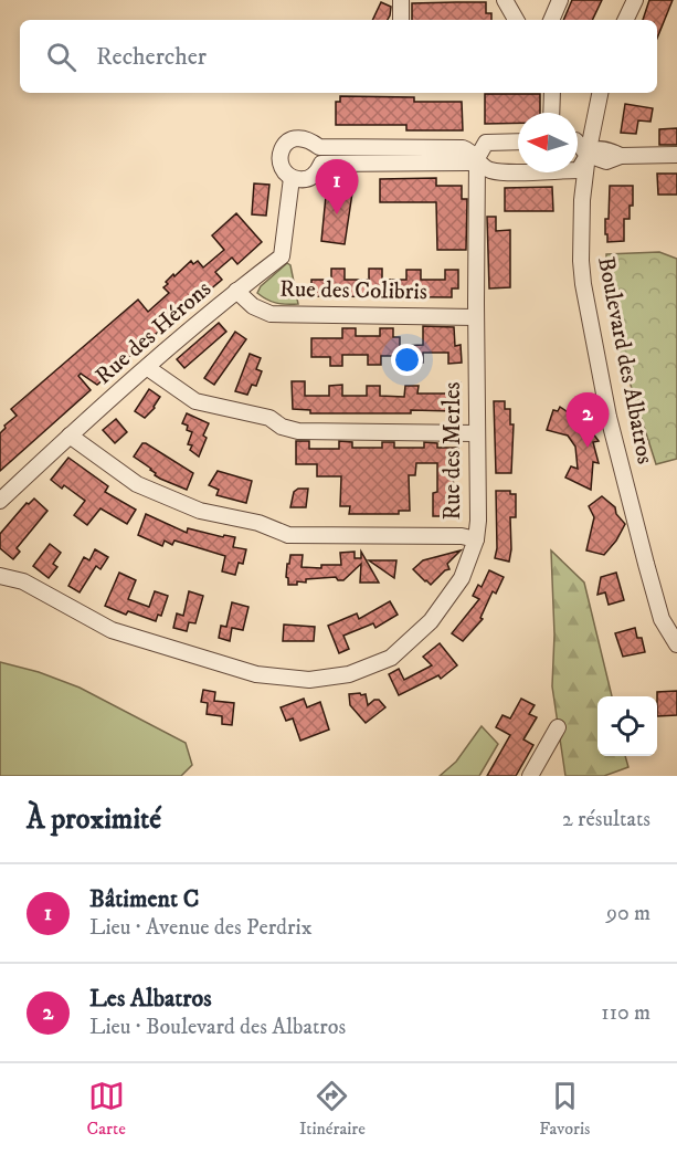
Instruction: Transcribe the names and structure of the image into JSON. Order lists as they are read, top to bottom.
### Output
{
  "streets": {
    "street": [
      "Rue des Colibris",
      "Rue des Hérons",
      "Boulevard des Albatros",
      "Rue des Merles"
    ]
  },
  "crossings": [
    ["Rue des Colibris", "Rue des Hérons"],
    ["Rue des Colibris", "Rue des Merles"]
  ],
  "north": "left",
  "page": {
    "search": "Rechercher",
    "pins": ["1", "2"],
    "heading": ["À proximité", "2 résultats"],
    "list": [
      {
        "mark": "1",
        "name": "Bâtiment C",
        "note": "Lieu · Avenue des Perdrix",
        "value": "90 m"
      },
      {
        "mark": "2",
        "name": "Les Albatros",
        "note": "Lieu · Boulevard des Albatros",
        "value": "110 m"
      }
    ],
    "nav": ["Carte", "Itinéraire", "Favoris"]
  }
}
